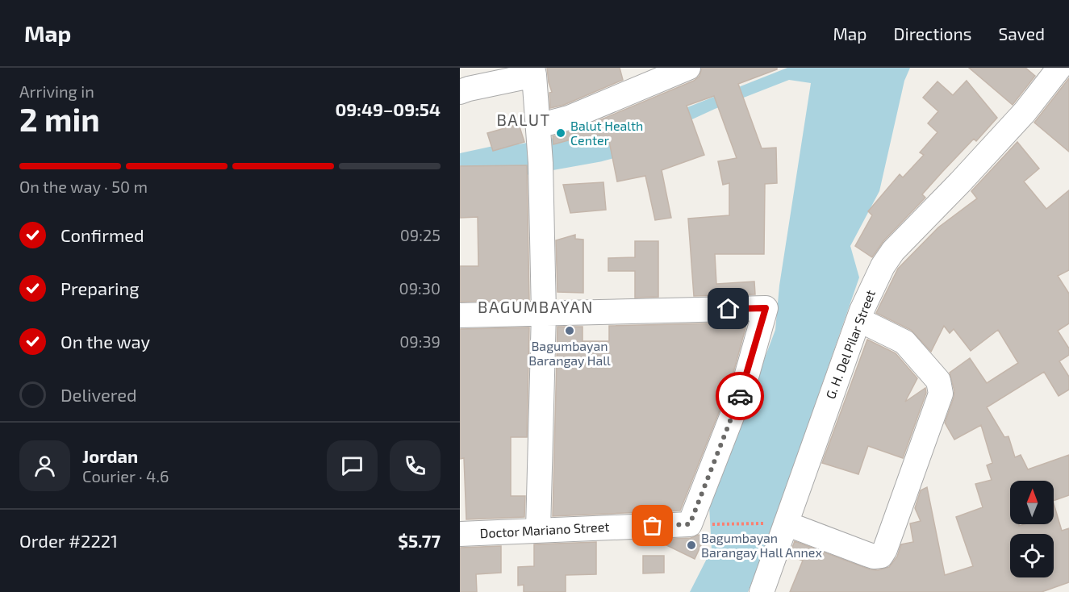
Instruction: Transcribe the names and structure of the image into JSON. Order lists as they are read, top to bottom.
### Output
{
  "streets": {
    "street": ["G. H. Del Pilar Street", "Doctor Mariano Street"]
  },
  "districts": ["BALUT", "BAGUMBAYAN"],
  "places": ["Balut Health Center", "Bagumbayan Barangay Hall", "Bagumbayan Barangay Hall Annex"],
  "north": "top",
  "page": {
    "header": "Map",
    "nav": ["Map", "Directions", "Saved"],
    "heading": ["2 min", "Arriving in", "09:49–09:54"],
    "panel": [
      "Jordan",
      "Courier · 4.6",
      "Order #2221",
      "$5.77"
    ],
    "bar": "On the way · 50 m",
    "list": [
      ["Confirmed", "09:25"],
      ["Preparing", "09:30"],
      ["On the way", "09:39"],
      "Delivered"
    ]
  }
}
